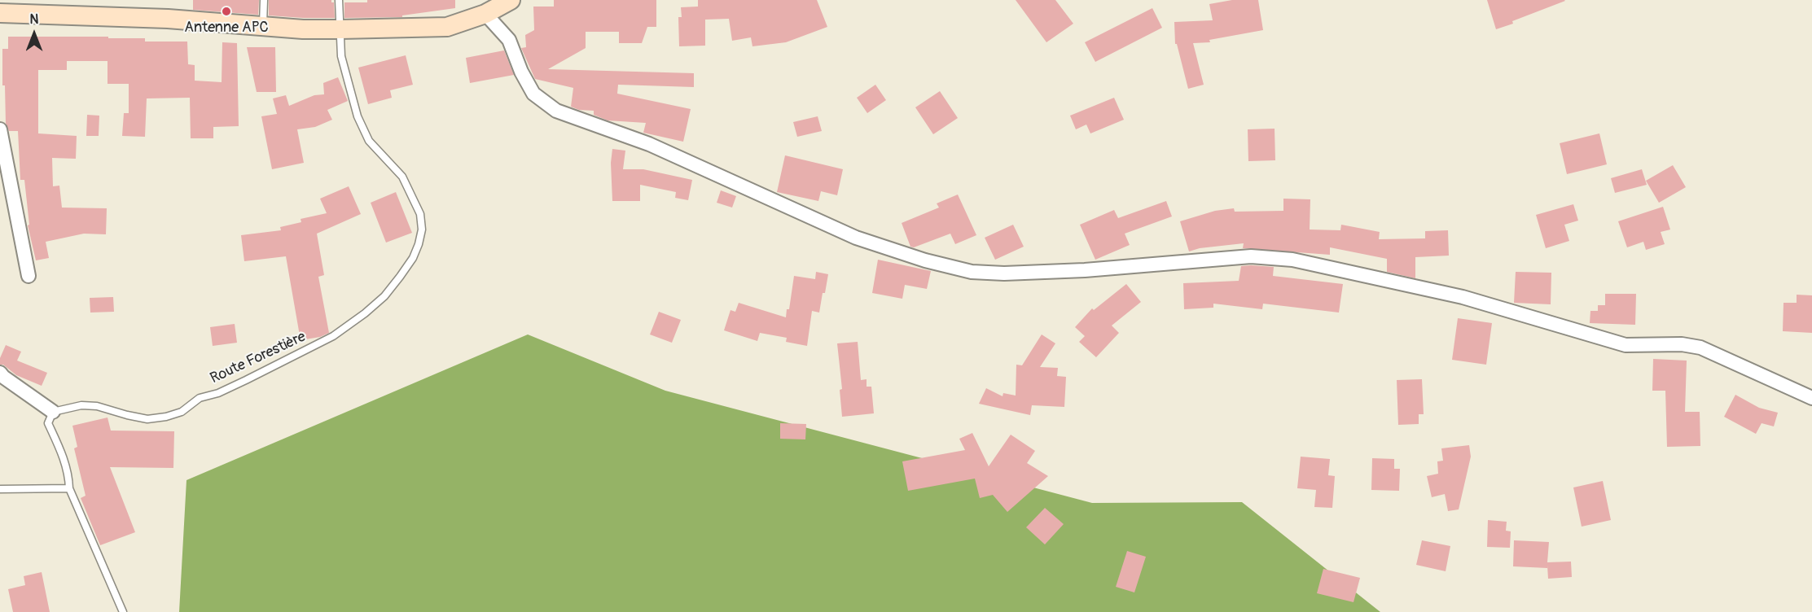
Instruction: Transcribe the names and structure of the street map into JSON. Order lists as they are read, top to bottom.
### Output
{
  "streets": {
    "lane": ["Route Forestière"]
  },
  "places": ["Antenne APC"],
  "north": "top"
}
